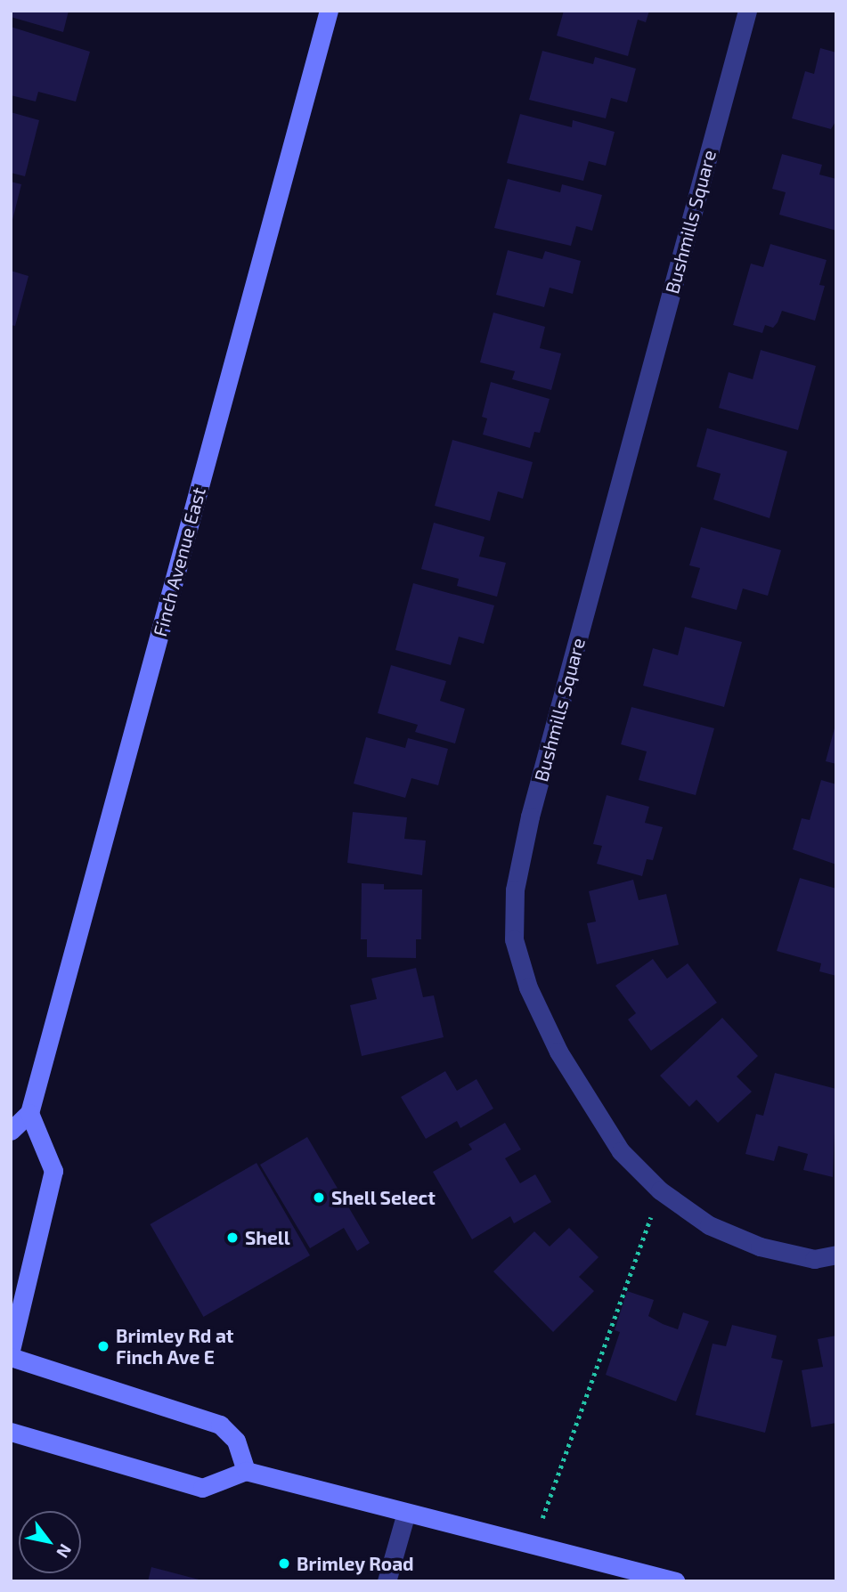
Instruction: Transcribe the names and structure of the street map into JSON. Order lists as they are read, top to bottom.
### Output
{
  "streets": {
    "main road": ["Finch Avenue East"],
    "street": ["Bushmills Square"]
  },
  "places": [
    "Shell Select",
    "Shell",
    "Brimley Rd at Finch Ave E",
    "Brimley Road"
  ],
  "north": "bottom right"
}
